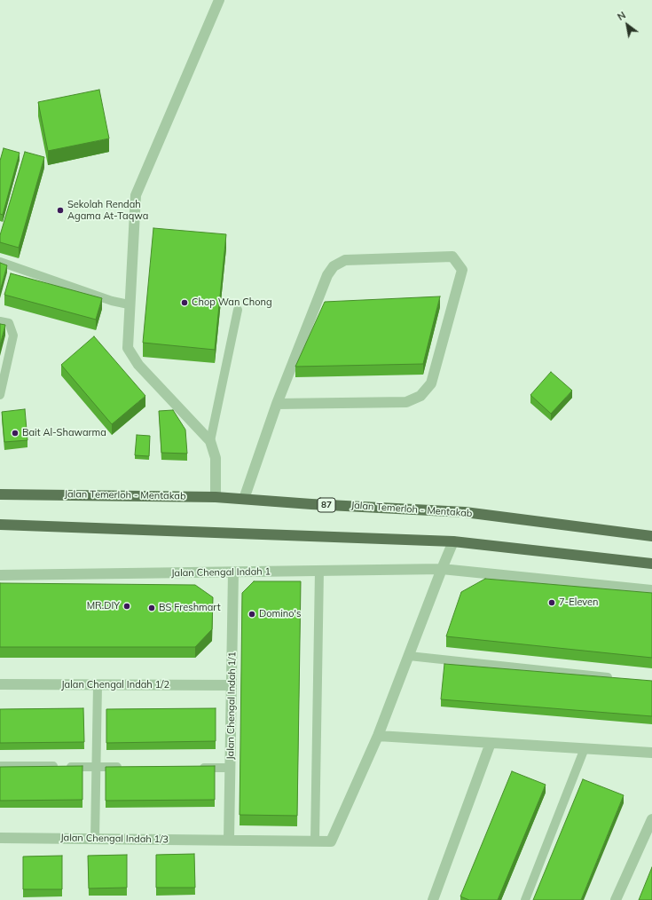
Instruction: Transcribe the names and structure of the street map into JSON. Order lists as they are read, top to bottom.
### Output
{
  "streets": {
    "main road": ["Jalan Temerloh - Mentakab", "87"],
    "street": [
      "Jalan Chengal Indah 1",
      "Jalan Chengal Indah 1/2",
      "Jalan Chengal Indah 1/1",
      "Jalan Chengal Indah 1/3"
    ]
  },
  "crossings": [
    ["Jalan Chengal Indah 1", "Jalan Chengal Indah 1/1"],
    ["Jalan Chengal Indah 1/2", "Jalan Chengal Indah 1/1"],
    ["Jalan Chengal Indah 1/1", "Jalan Chengal Indah 1/3"]
  ],
  "places": [
    "Sekolah Rendah Agama At-Taqwa",
    "Chop Wan Chong",
    "Bait Al-Shawarma",
    "7-Eleven",
    "MR.DIY",
    "BS Freshmart",
    "Domino's"
  ],
  "north": "top left"
}
